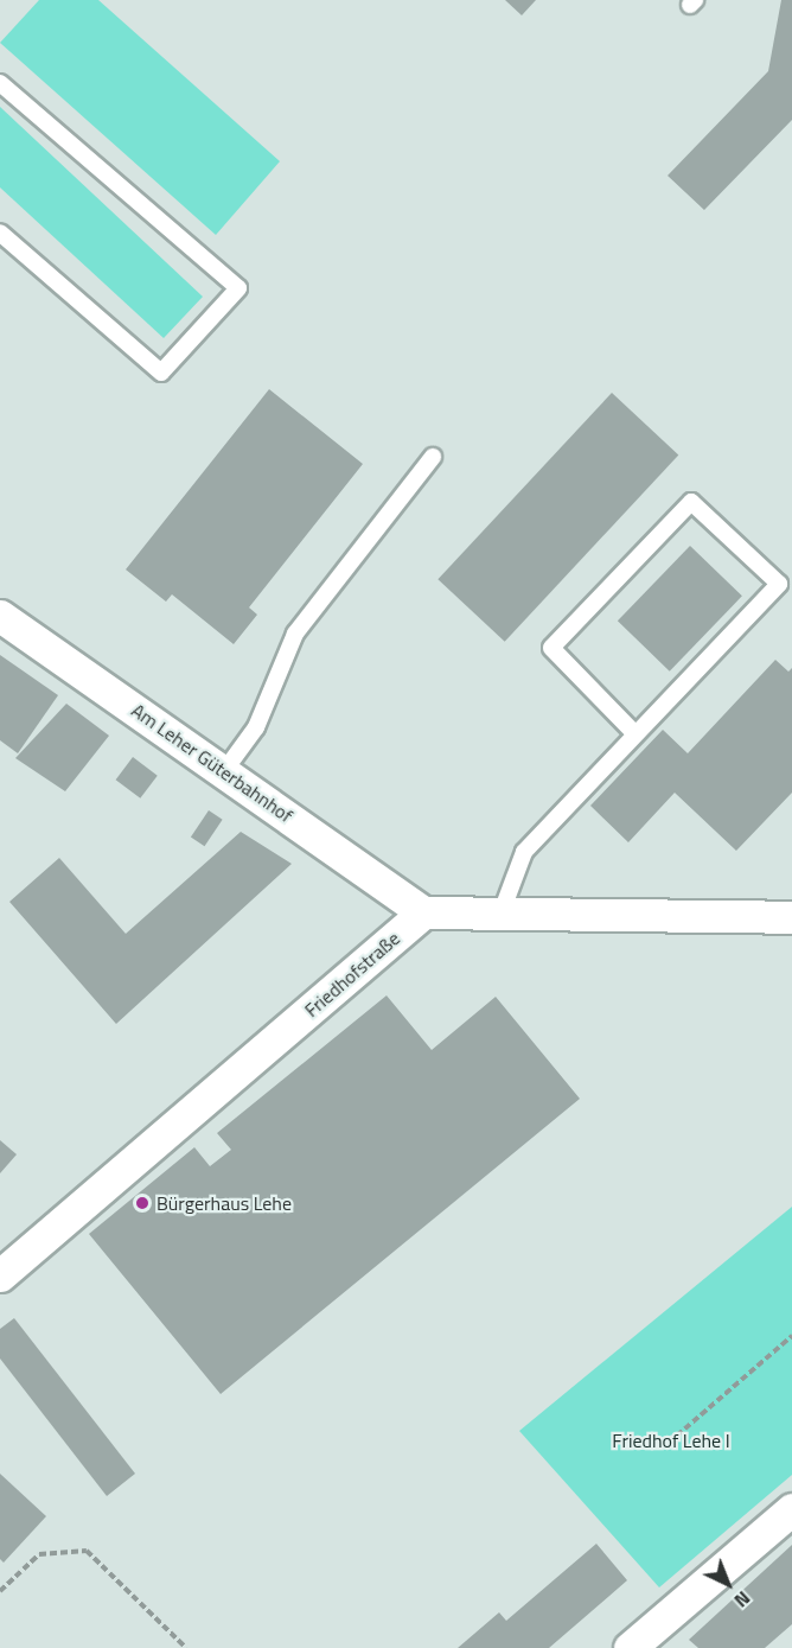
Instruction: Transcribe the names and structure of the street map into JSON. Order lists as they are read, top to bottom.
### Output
{
  "streets": {
    "street": ["Am Leher Güterbahnhof", "Friedhofstraße"]
  },
  "crossings": [
    ["Am Leher Güterbahnhof", "Friedhofstraße"]
  ],
  "parks": ["Friedhof Lehe I"],
  "places": ["Bürgerhaus Lehe"],
  "north": "bottom right"
}
